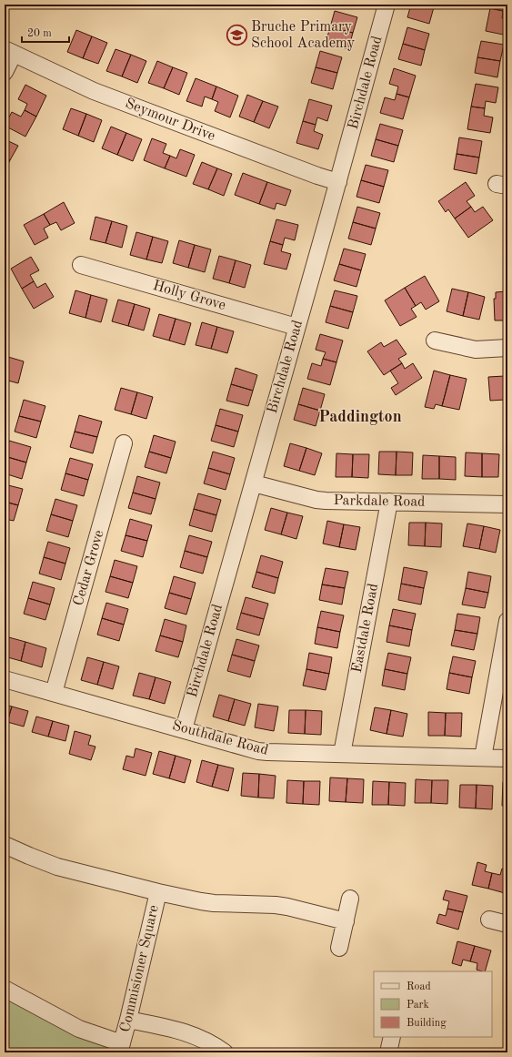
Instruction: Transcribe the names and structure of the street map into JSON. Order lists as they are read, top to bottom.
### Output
{
  "streets": {
    "street": [
      "Birchdale Road",
      "Seymour Drive",
      "Holly Grove",
      "Parkdale Road",
      "Cedar Grove",
      "Eastdale Road",
      "Southdale Road",
      "Commisioner Square"
    ]
  },
  "crossings": [
    ["Birchdale Road", "Seymour Drive"],
    ["Birchdale Road", "Holly Grove"],
    ["Birchdale Road", "Parkdale Road"],
    ["Birchdale Road", "Southdale Road"],
    ["Parkdale Road", "Eastdale Road"],
    ["Cedar Grove", "Southdale Road"],
    ["Eastdale Road", "Southdale Road"]
  ],
  "districts": ["Paddington"],
  "places": {
    "school or university": ["Bruche Primary School Academy"]
  },
  "legend": ["Road", "Park", "Building"],
  "scale_bar": "20 m"
}
